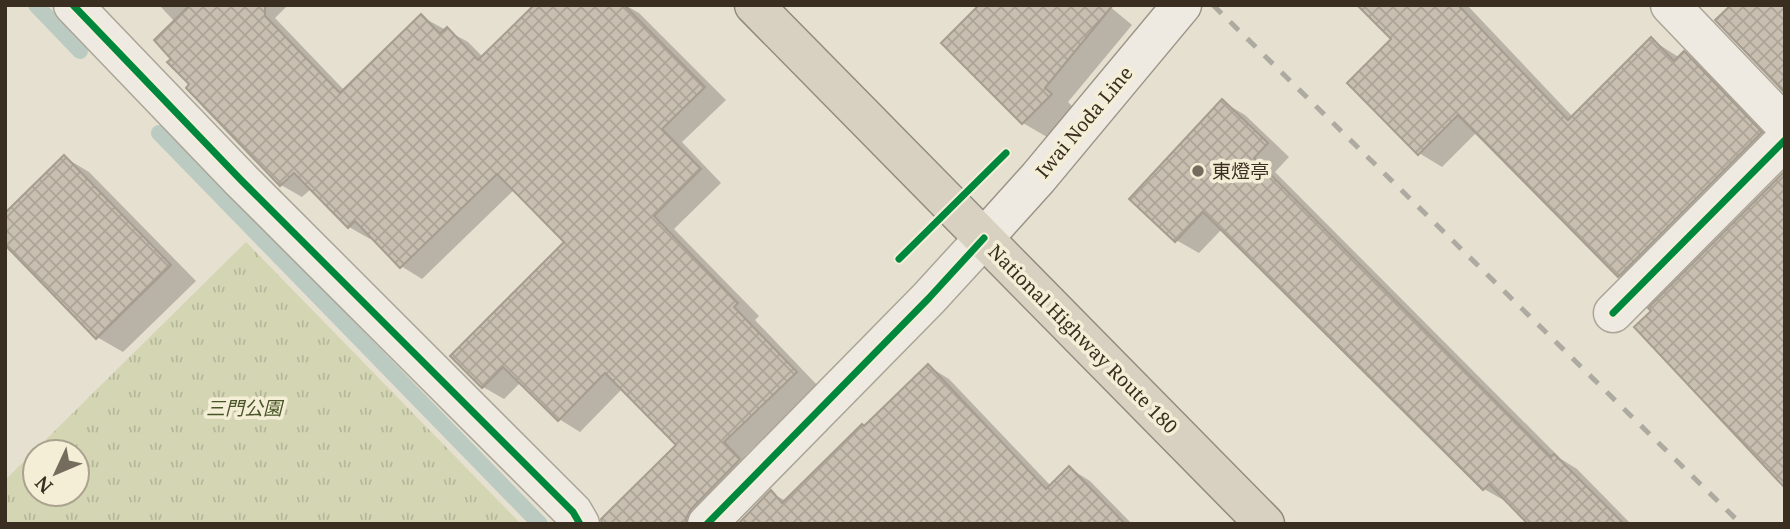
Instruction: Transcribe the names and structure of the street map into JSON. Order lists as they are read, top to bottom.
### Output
{
  "streets": {
    "highway": ["National Highway Route 180"],
    "street": ["Iwai Noda Line"]
  },
  "crossings": [
    ["Iwai Noda Line", "National Highway Route 180"]
  ],
  "parks": ["三門公園"],
  "places": ["東燈亭"],
  "north": "bottom left"
}
